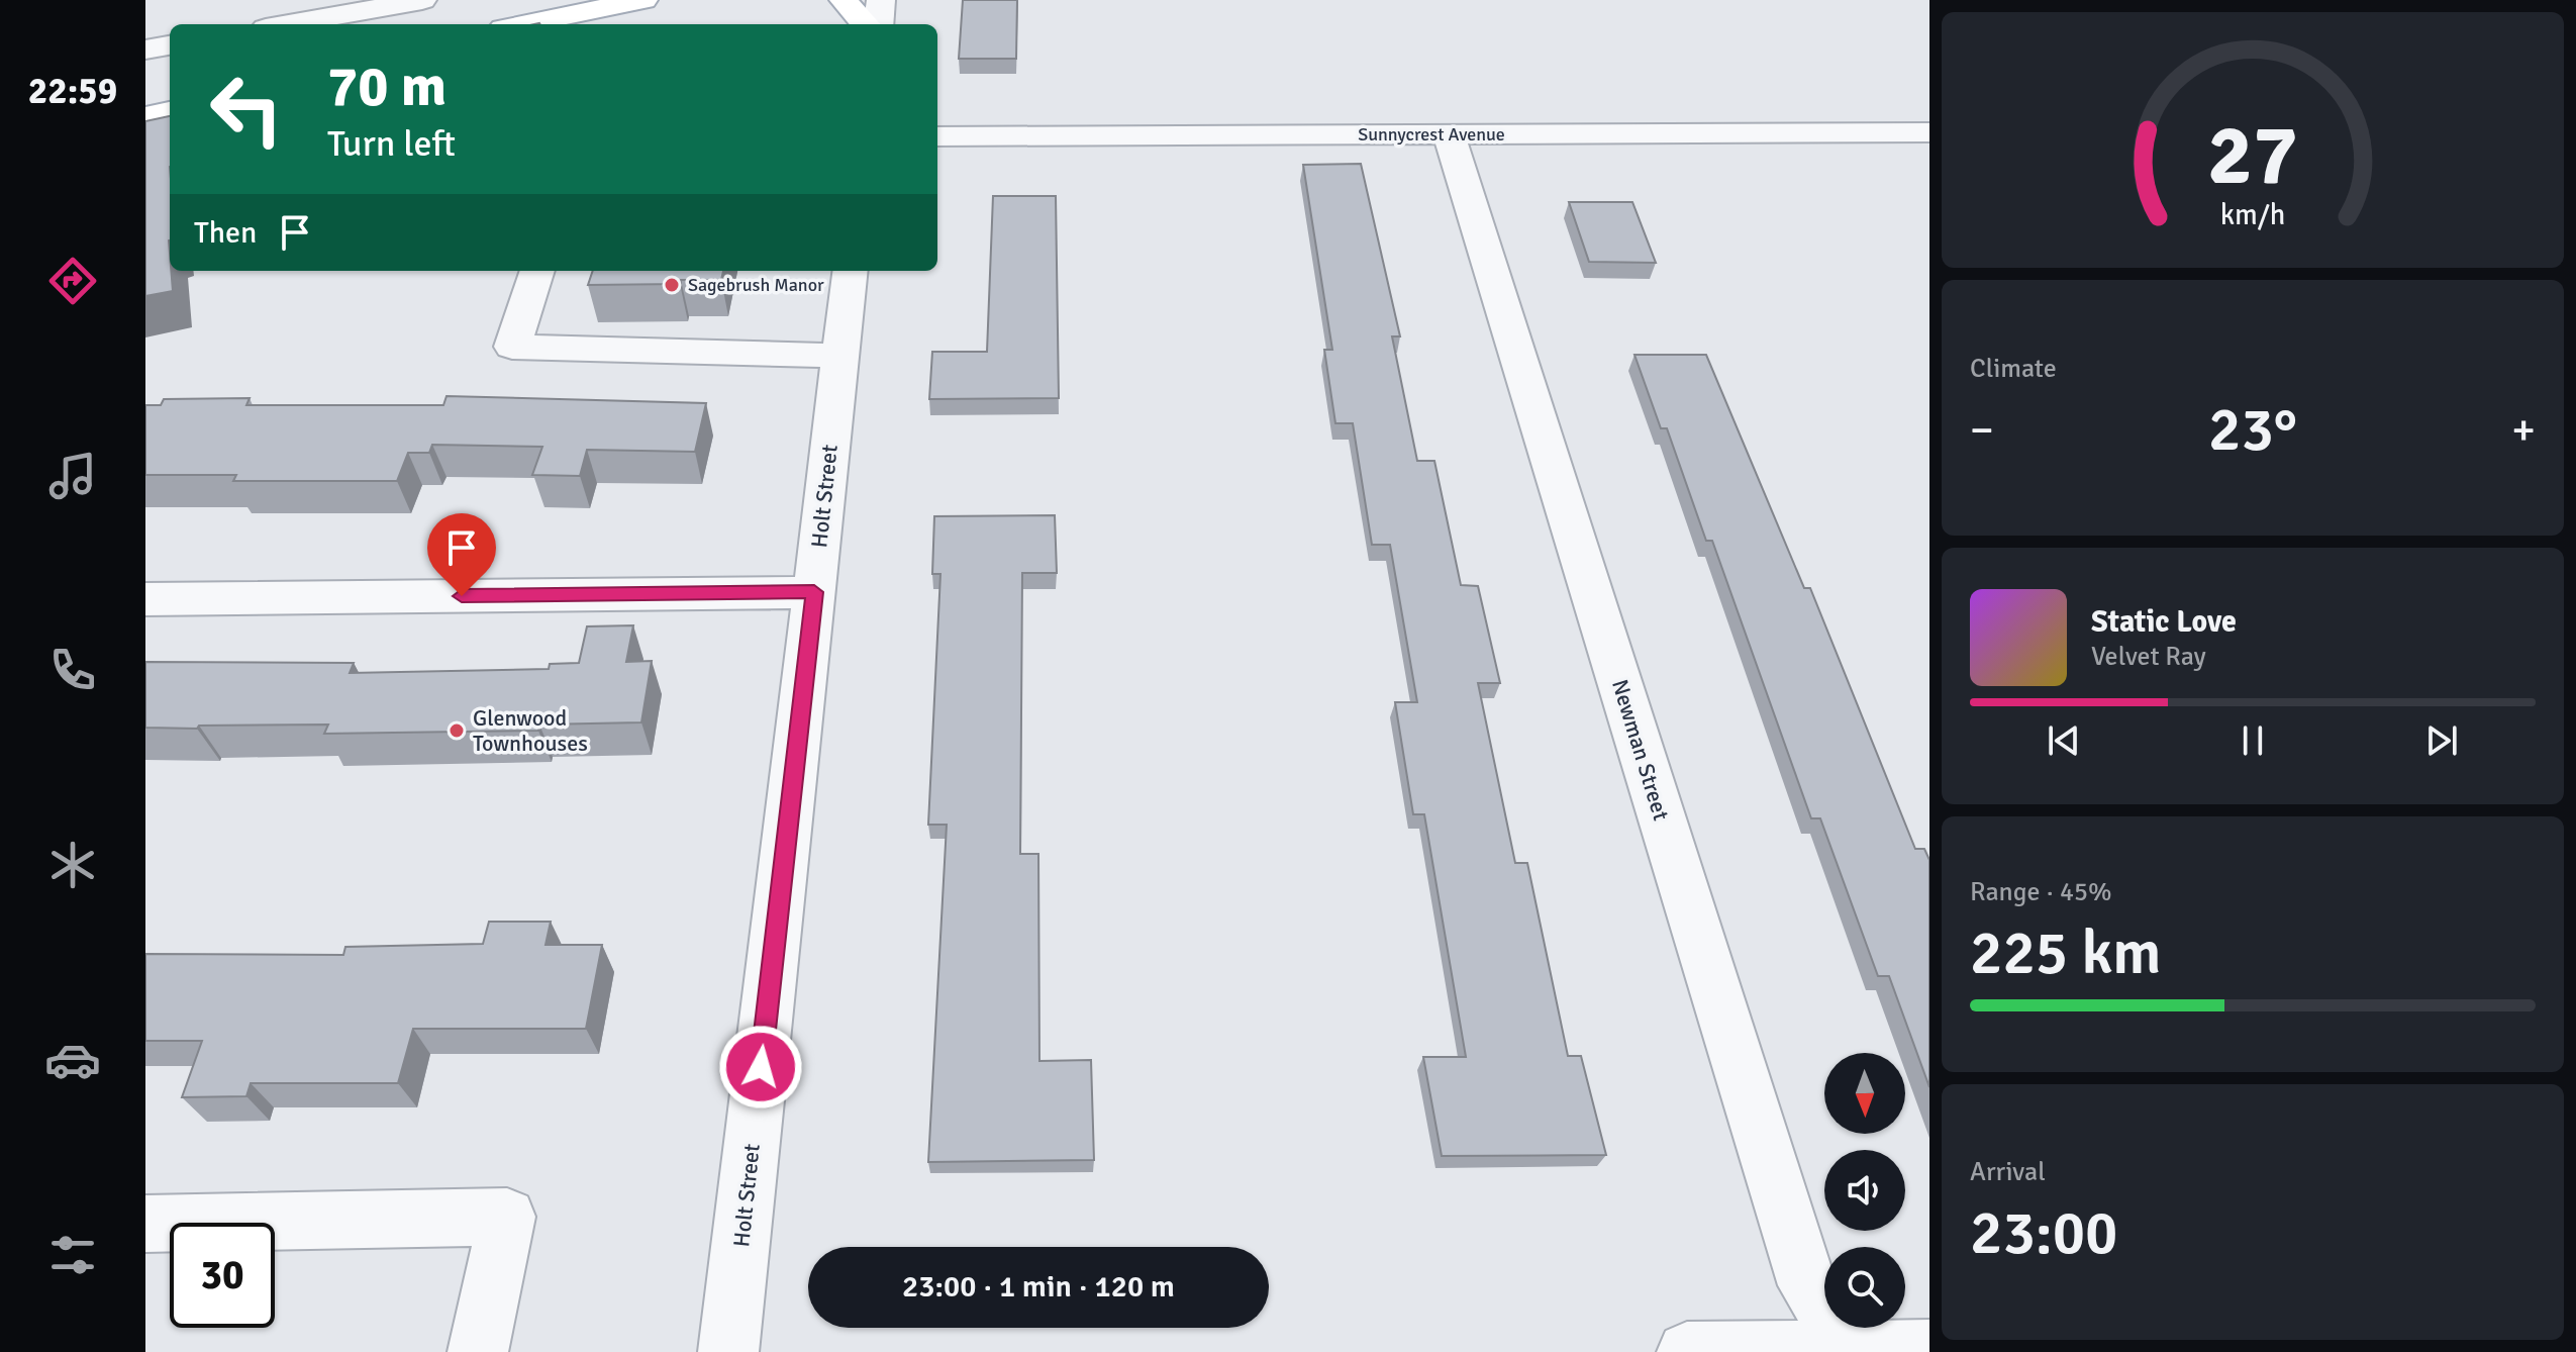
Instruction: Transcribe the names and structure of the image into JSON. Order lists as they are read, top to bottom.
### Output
{
  "streets": {
    "street": ["Sunnycrest Avenue", "Holt Street", "Newman Street"]
  },
  "crossings": [
    ["Sunnycrest Avenue", "Newman Street"]
  ],
  "places": ["Sagebrush Manor", "Glenwood Townhouses"],
  "north": "bottom",
  "page": {
    "tabs": "22:59",
    "turn": ["70 m", "Turn left"],
    "then": "Then",
    "tile": [
      "Climate",
      ["Range · 45%", "225 km"],
      ["Arrival", "23:00"]
    ],
    "heat": ["−", "23°", "+"],
    "song": ["Static Love", "Velvet Ray"],
    "limit": "30",
    "trip": "23:00 · 1 min · 120 m",
    "gauge": ["27", "km/h"]
  }
}
